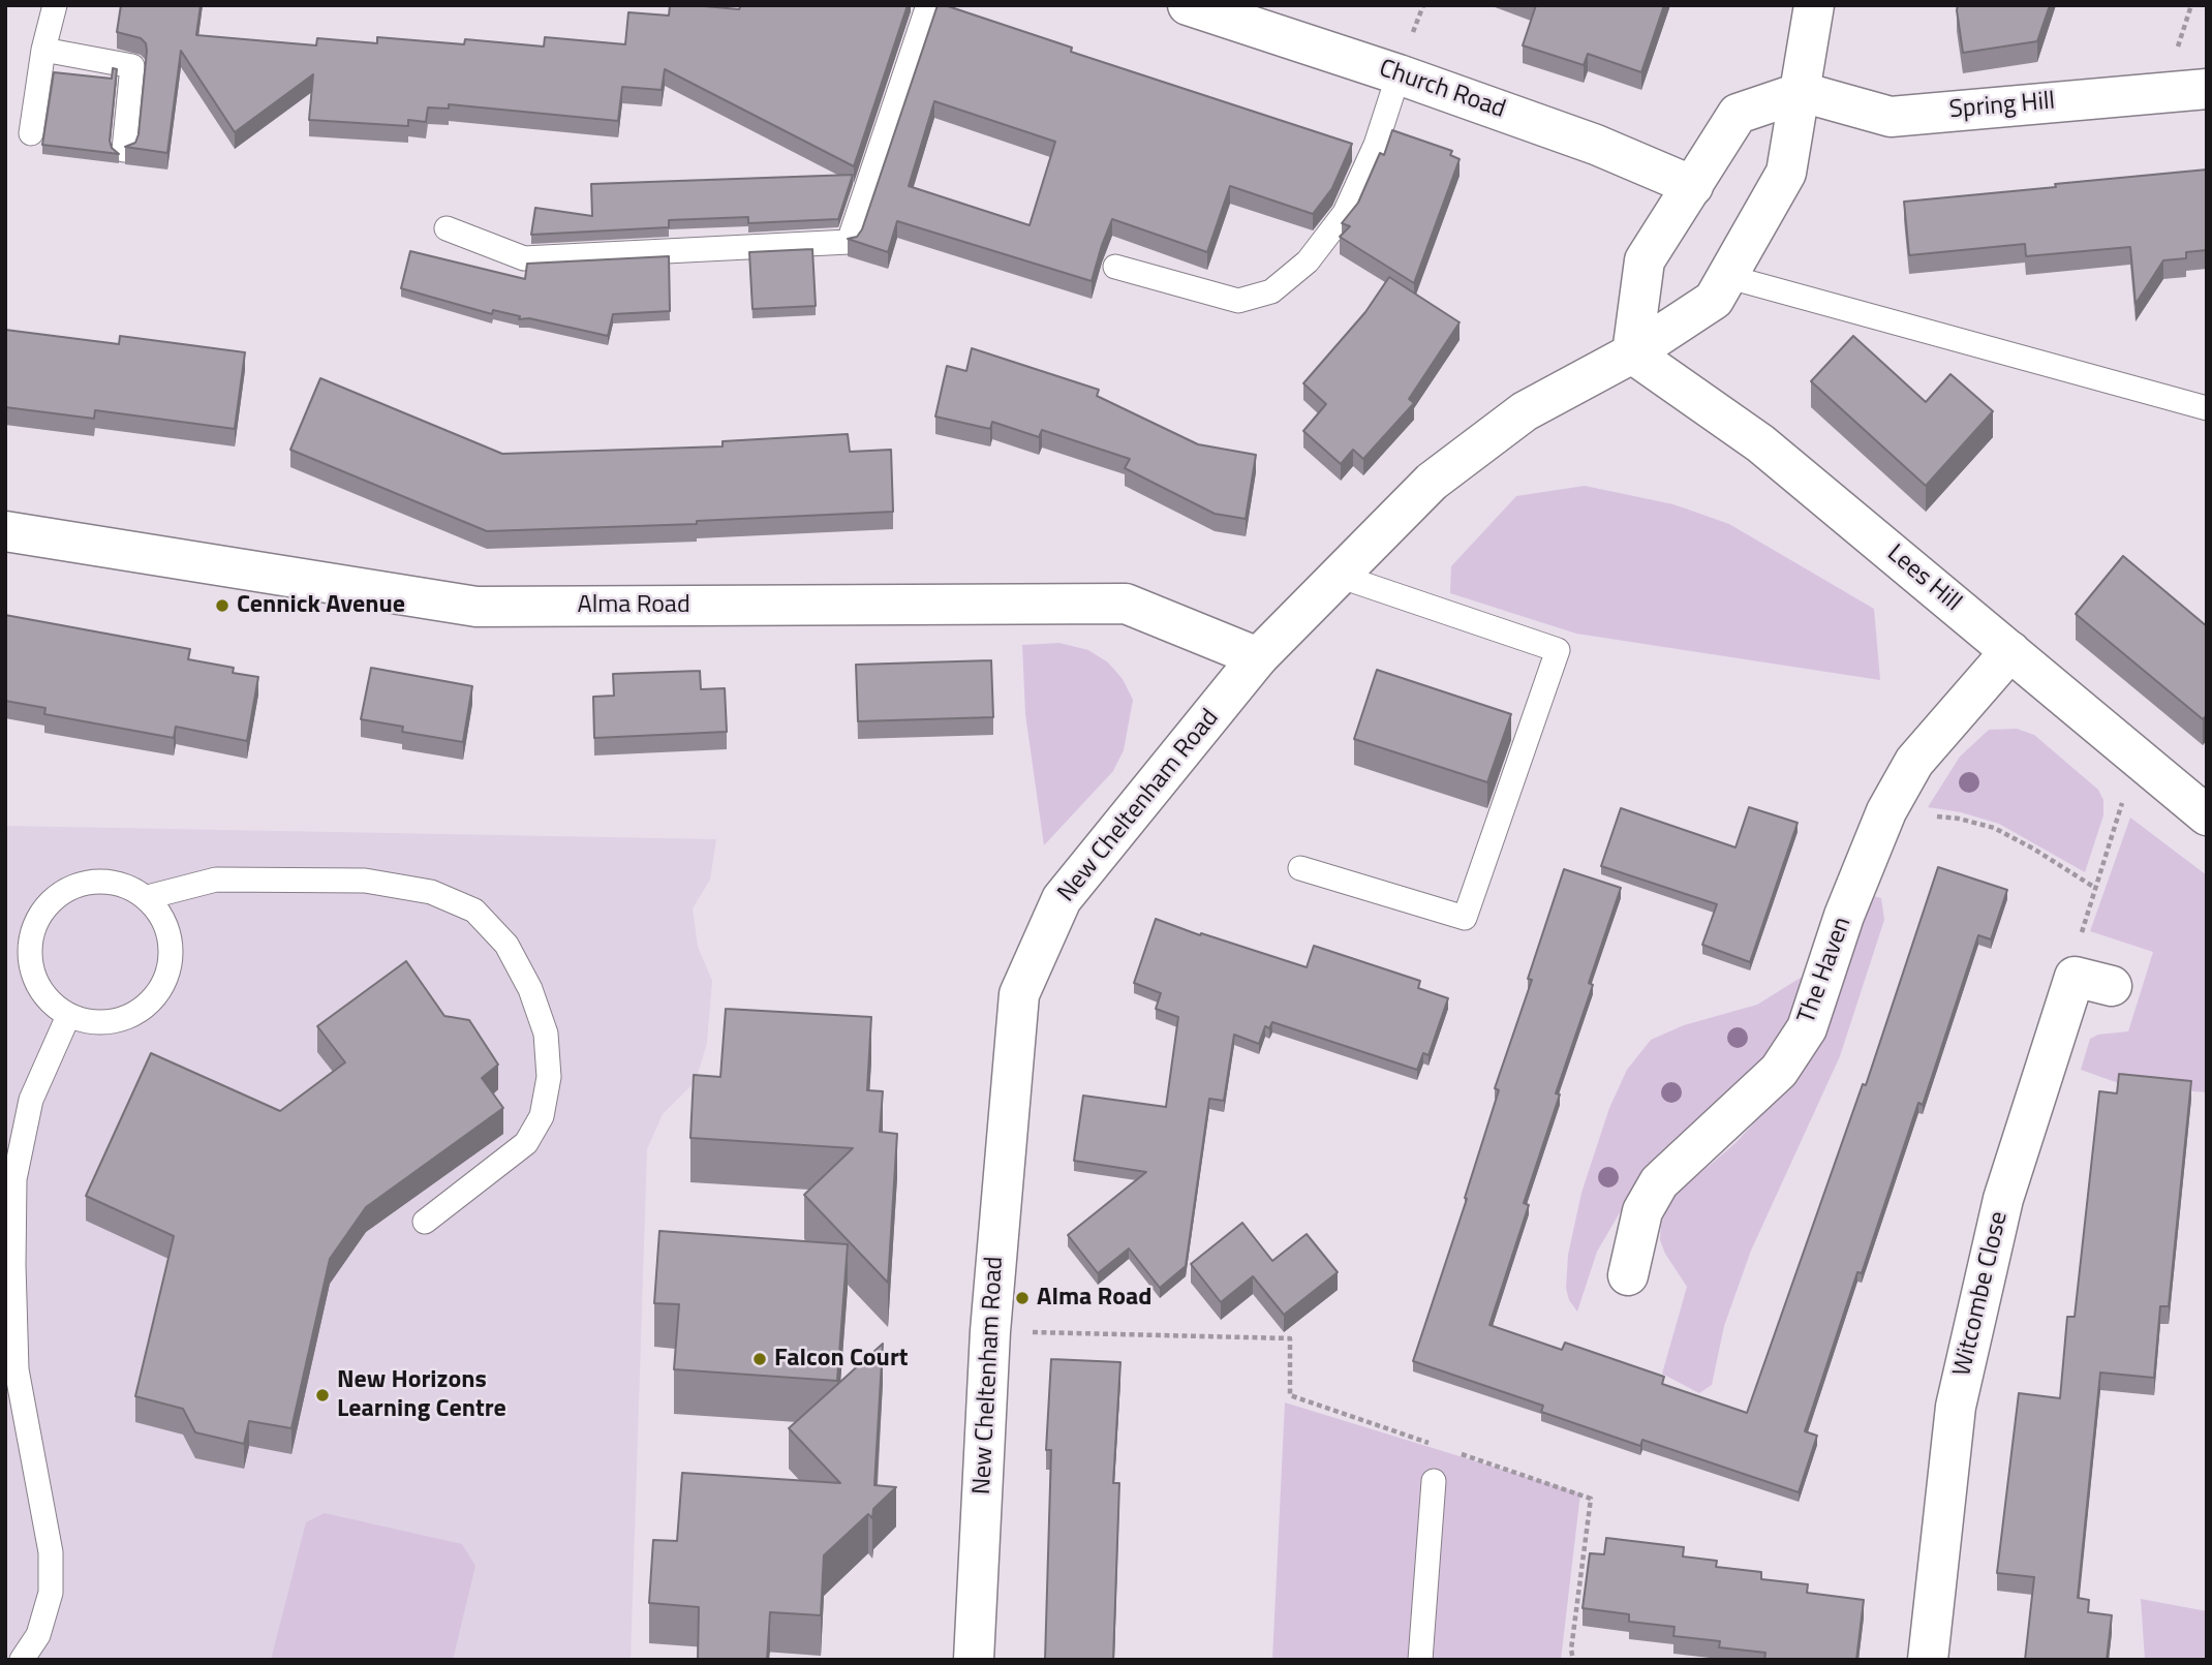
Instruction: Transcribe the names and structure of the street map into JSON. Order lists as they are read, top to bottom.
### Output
{
  "streets": {
    "street": [
      "Church Road",
      "Spring Hill",
      "Lees Hill",
      "Alma Road",
      "New Cheltenham Road",
      "The Haven",
      "Witcombe Close"
    ]
  },
  "crossings": [
    ["Spring Hill", "New Cheltenham Road"],
    ["Lees Hill", "New Cheltenham Road"],
    ["Lees Hill", "The Haven"],
    ["Alma Road", "New Cheltenham Road"]
  ],
  "places": [
    "Cennick Avenue",
    "Alma Road",
    "Falcon Court",
    "New Horizons Learning Centre"
  ]
}
